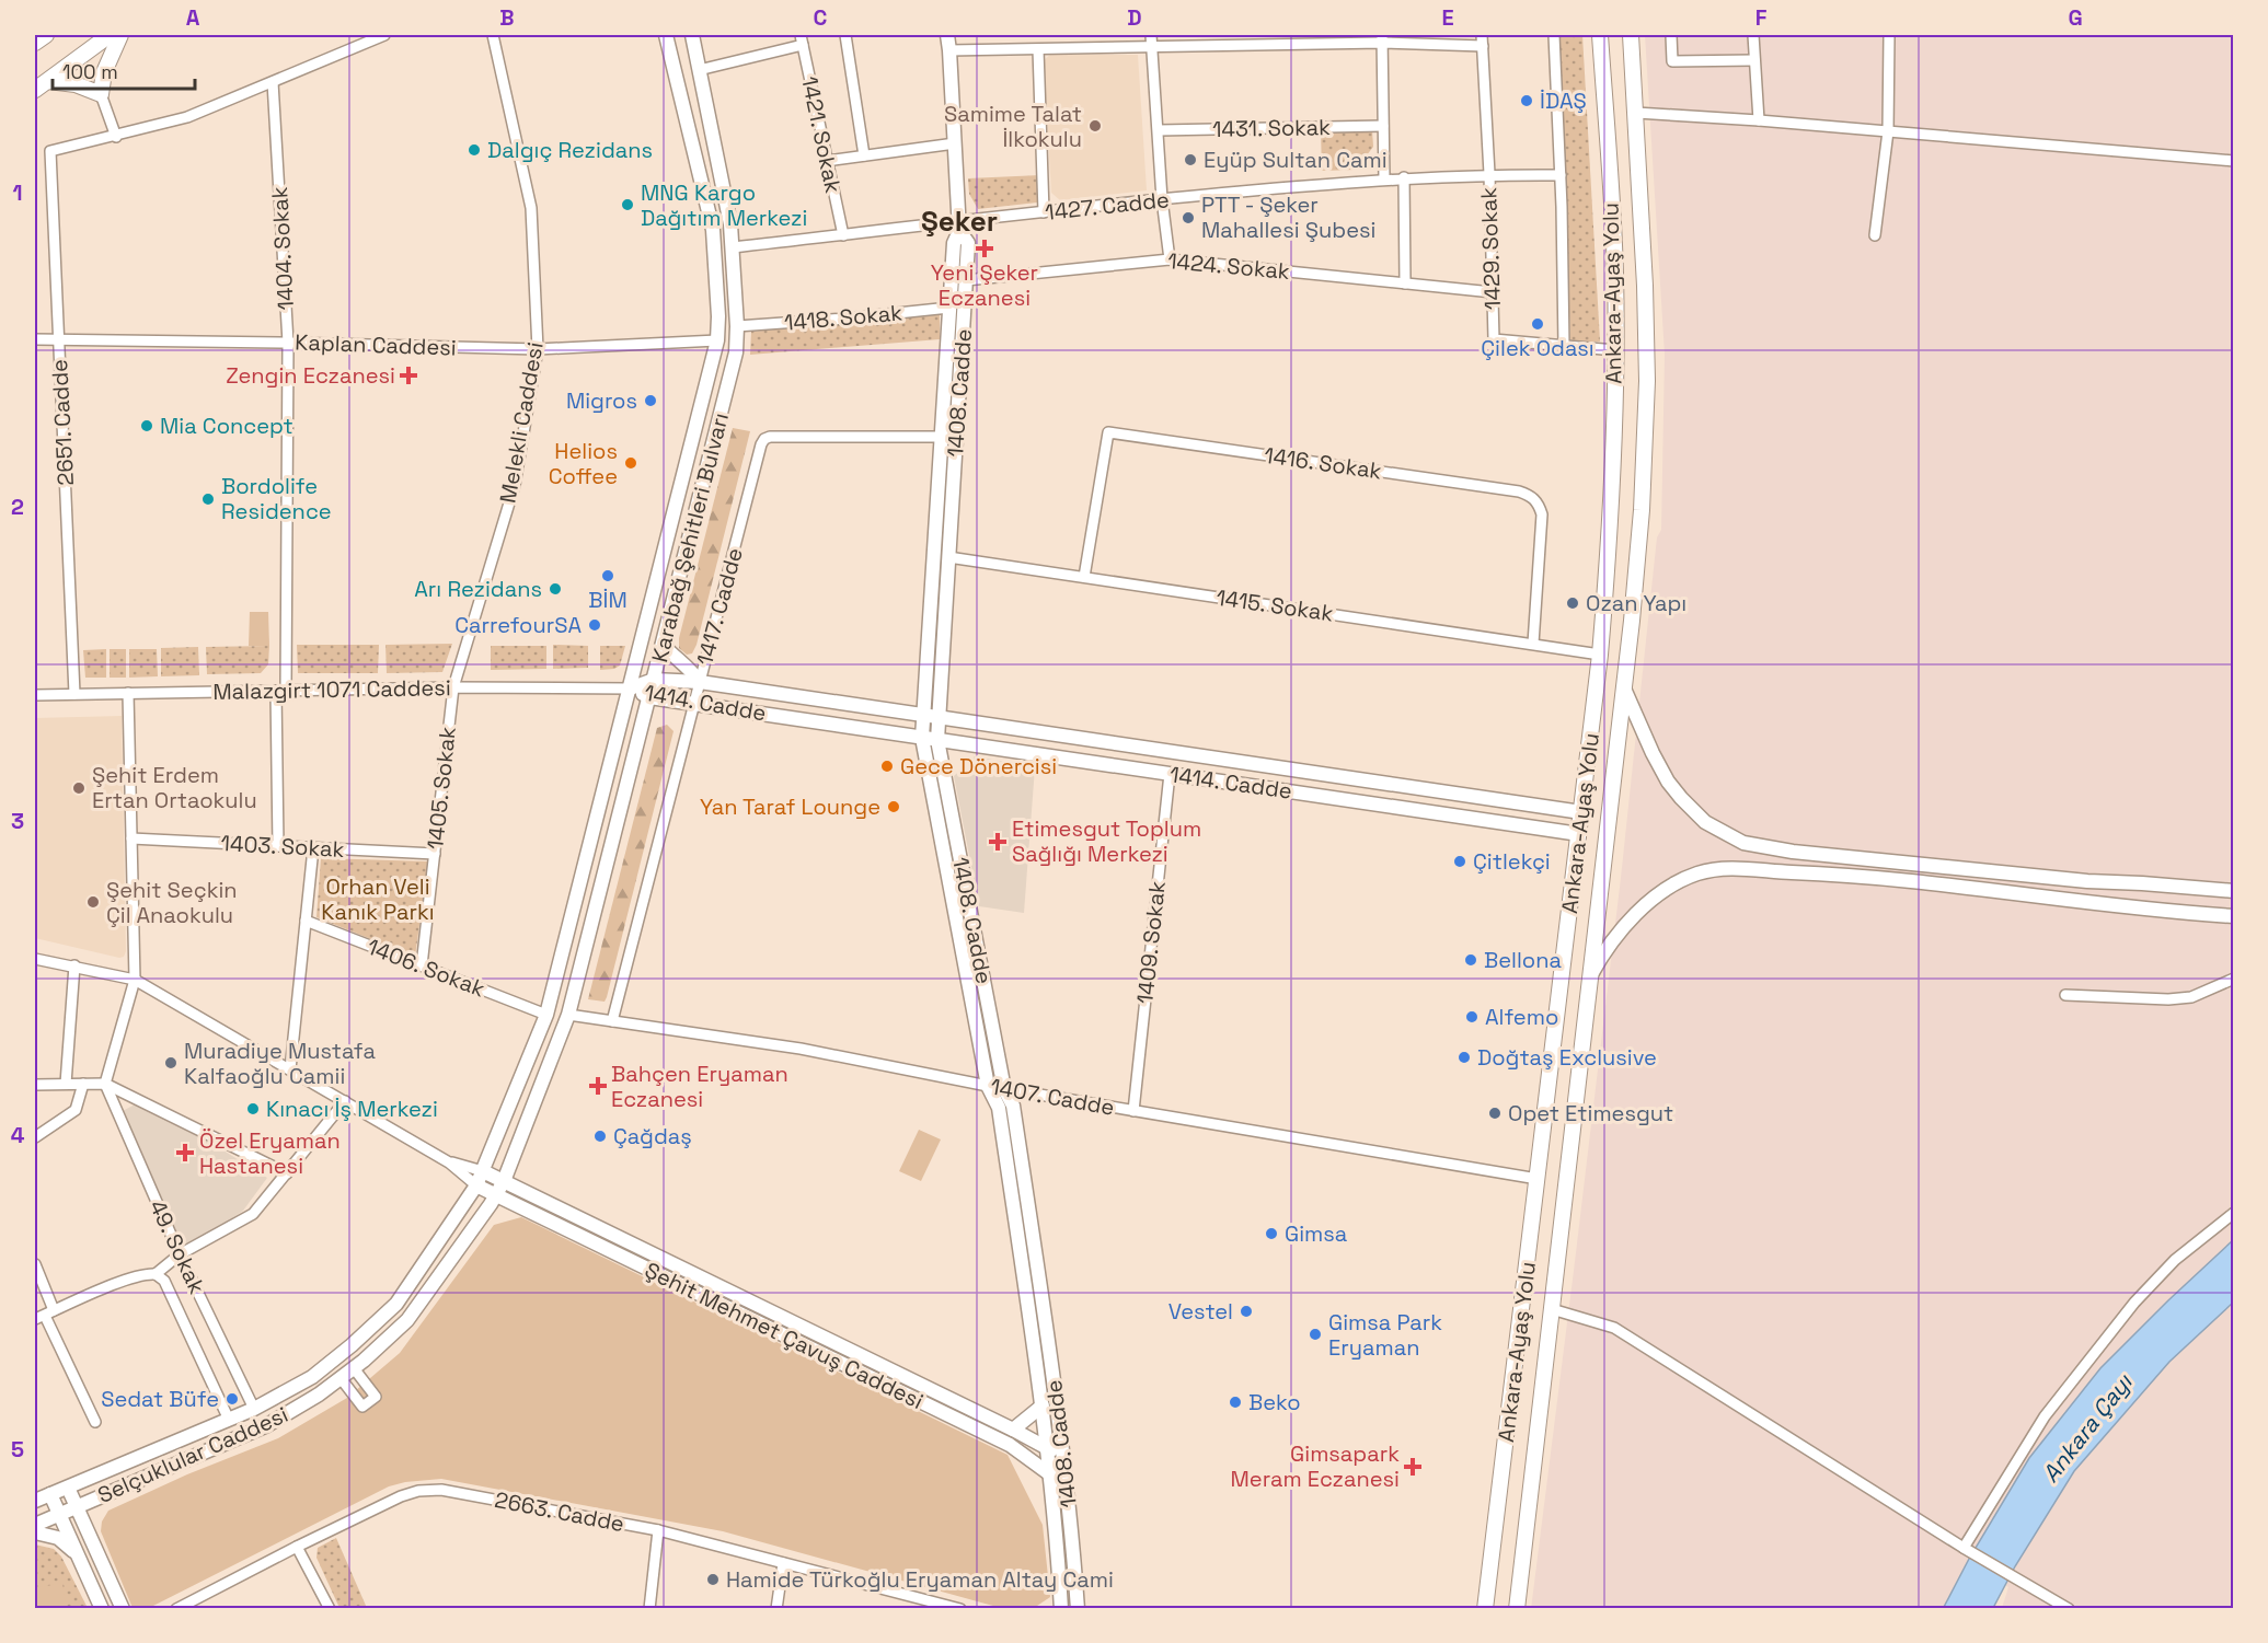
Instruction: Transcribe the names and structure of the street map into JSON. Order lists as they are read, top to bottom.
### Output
{
  "streets": {
    "highway": ["Ankara-Ayaş Yolu"],
    "main road": [
      "1408. Cadde",
      "Karabağ Şehitleri Bulvarı",
      "1414. Cadde",
      "Şehit Mehmet Çavuş Caddesi",
      "Selçuklular Caddesi"
    ],
    "street": [
      "1431. Sokak",
      "1421. Sokak",
      "1427. Cadde",
      "1404. Sokak",
      "1429. Sokak",
      "1424. Sokak",
      "1418. Sokak",
      "Kaplan Caddesi",
      "2651. Cadde",
      "Melekli Caddesi",
      "1416. Sokak",
      "1415. Sokak",
      "1417. Cadde",
      "Malazgirt 1071 Caddesi",
      "1405. Sokak",
      "1403. Sokak",
      "1409. Sokak",
      "1406. Sokak",
      "1407. Cadde",
      "49. Sokak",
      "2663. Cadde"
    ]
  },
  "crossings": [
    ["1421. Sokak", "1427. Cadde"],
    ["1427. Cadde", "1429. Sokak"],
    ["1427. Cadde", "1408. Cadde"],
    ["1427. Cadde", "Karabağ Şehitleri Bulvarı"],
    ["1404. Sokak", "Kaplan Caddesi"],
    ["1404. Sokak", "Malazgirt 1071 Caddesi"],
    ["1404. Sokak", "1403. Sokak"],
    ["1429. Sokak", "1424. Sokak"],
    ["1429. Sokak", "Ankara-Ayaş Yolu"],
    ["1424. Sokak", "1408. Cadde"],
    ["Ankara-Ayaş Yolu", "1415. Sokak"],
    ["Ankara-Ayaş Yolu", "1414. Cadde"],
    ["Ankara-Ayaş Yolu", "1407. Cadde"],
    ["1418. Sokak", "1408. Cadde"],
    ["1418. Sokak", "Karabağ Şehitleri Bulvarı"],
    ["Kaplan Caddesi", "2651. Cadde"],
    ["Kaplan Caddesi", "Melekli Caddesi"],
    ["Kaplan Caddesi", "Karabağ Şehitleri Bulvarı"],
    ["1408. Cadde", "1415. Sokak"],
    ["1408. Cadde", "1417. Cadde"],
    ["1408. Cadde", "1414. Cadde"],
    ["1408. Cadde", "1407. Cadde"],
    ["1408. Cadde", "Şehit Mehmet Çavuş Caddesi"],
    ["2651. Cadde", "Malazgirt 1071 Caddesi"],
    ["Melekli Caddesi", "Malazgirt 1071 Caddesi"],
    ["Melekli Caddesi", "1405. Sokak"],
    ["1416. Sokak", "1415. Sokak"],
    ["Karabağ Şehitleri Bulvarı", "Malazgirt 1071 Caddesi"],
    ["Karabağ Şehitleri Bulvarı", "1414. Cadde"],
    ["Karabağ Şehitleri Bulvarı", "1406. Sokak"],
    ["Karabağ Şehitleri Bulvarı", "1407. Cadde"],
    ["Karabağ Şehitleri Bulvarı", "Şehit Mehmet Çavuş Caddesi"],
    ["Karabağ Şehitleri Bulvarı", "Selçuklular Caddesi"],
    ["1417. Cadde", "1414. Cadde"],
    ["1417. Cadde", "1407. Cadde"],
    ["Malazgirt 1071 Caddesi", "1414. Cadde"],
    ["Malazgirt 1071 Caddesi", "1405. Sokak"],
    ["1414. Cadde", "1409. Sokak"],
    ["1405. Sokak", "1403. Sokak"],
    ["1405. Sokak", "1406. Sokak"],
    ["1409. Sokak", "1407. Cadde"],
    ["49. Sokak", "Selçuklular Caddesi"],
    ["Şehit Mehmet Çavuş Caddesi", "Selçuklular Caddesi"]
  ],
  "districts": ["Şeker"],
  "water": ["Ankara Çayı"],
  "parks": ["Orhan Veli Kanık Parkı"],
  "places": {
    "other": [
      "İDAŞ",
      "Samime Talat İlkokulu",
      "Dalgıç Rezidans",
      "Eyüp Sultan Cami",
      "MNG Kargo Dağıtım Merkezi",
      "PTT - Şeker Mahallesi Şubesi",
      "Çilek Odası",
      "Migros",
      "Mia Concept",
      "Helios Coffee",
      "Bordolife Residence",
      "BİM",
      "Arı Rezidans",
      "Ozan Yapı",
      "CarrefourSA",
      "Gece Dönercisi",
      "Şehit Erdem Ertan Ortaokulu",
      "Yan Taraf Lounge",
      "Çitlekçi",
      "Şehit Seçkin Çil Anaokulu",
      "Bellona",
      "Alfemo",
      "Doğtaş Exclusive",
      "Muradiye Mustafa Kalfaoğlu Camii",
      "Kınacı İş Merkezi",
      "Opet Etimesgut",
      "Çağdaş",
      "Gimsa",
      "Vestel",
      "Gimsa Park Eryaman",
      "Sedat Büfe",
      "Beko",
      "Hamide Türkoğlu Eryaman Altay Cami"
    ],
    "health": [
      "Yeni Şeker Eczanesi",
      "Zengin Eczanesi",
      "Etimesgut Toplum Sağlığı Merkezi",
      "Bahçen Eryaman Eczanesi",
      "Özel Eryaman Hastanesi",
      "Gimsapark Meram Eczanesi"
    ]
  },
  "scale_bar": "100 m",
  "grid": {
    "columns": [
      "A",
      "B",
      "C",
      "D",
      "E",
      "F",
      "G"
    ],
    "rows": [
      "1",
      "2",
      "3",
      "4",
      "5"
    ]
  }
}
